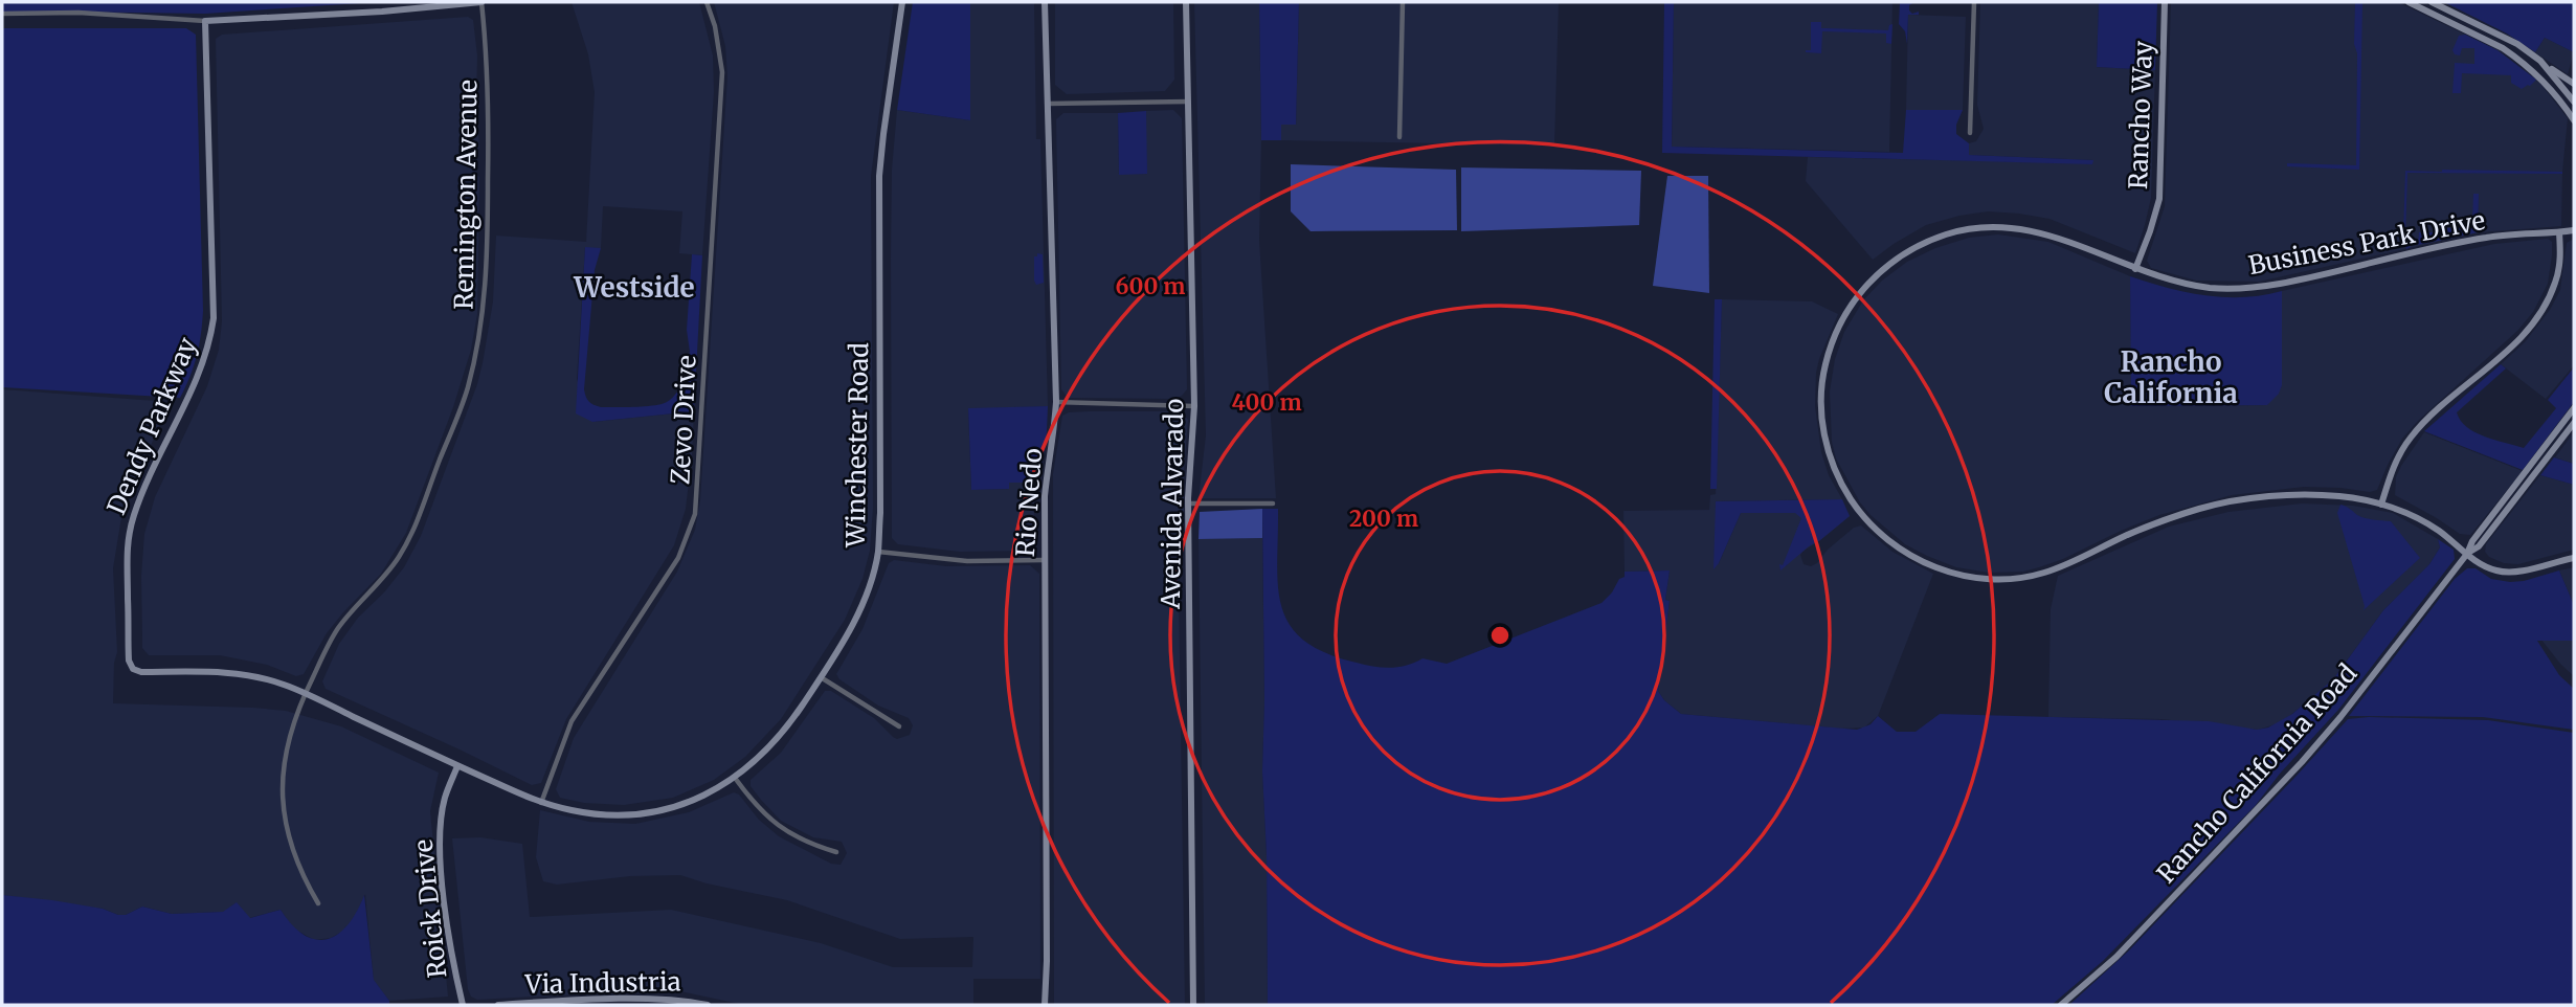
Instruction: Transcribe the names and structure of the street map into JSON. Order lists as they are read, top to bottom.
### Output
{
  "streets": {
    "street": [
      "Rancho Way",
      "Remington Avenue",
      "Business Park Drive",
      "Zevo Drive",
      "Dendy Parkway",
      "Winchester Road",
      "Rio Nedo",
      "Avenida Alvarado",
      "Rancho California Road",
      "Roick Drive",
      "Via Industria"
    ]
  },
  "crossings": [
    ["Rancho Way", "Business Park Drive"],
    ["Remington Avenue", "Winchester Road"],
    ["Business Park Drive", "Rancho California Road"],
    ["Zevo Drive", "Winchester Road"],
    ["Dendy Parkway", "Winchester Road"],
    ["Winchester Road", "Roick Drive"]
  ],
  "districts": ["Westside", "Rancho California"],
  "rings": ["600 m", "400 m", "200 m"]
}
